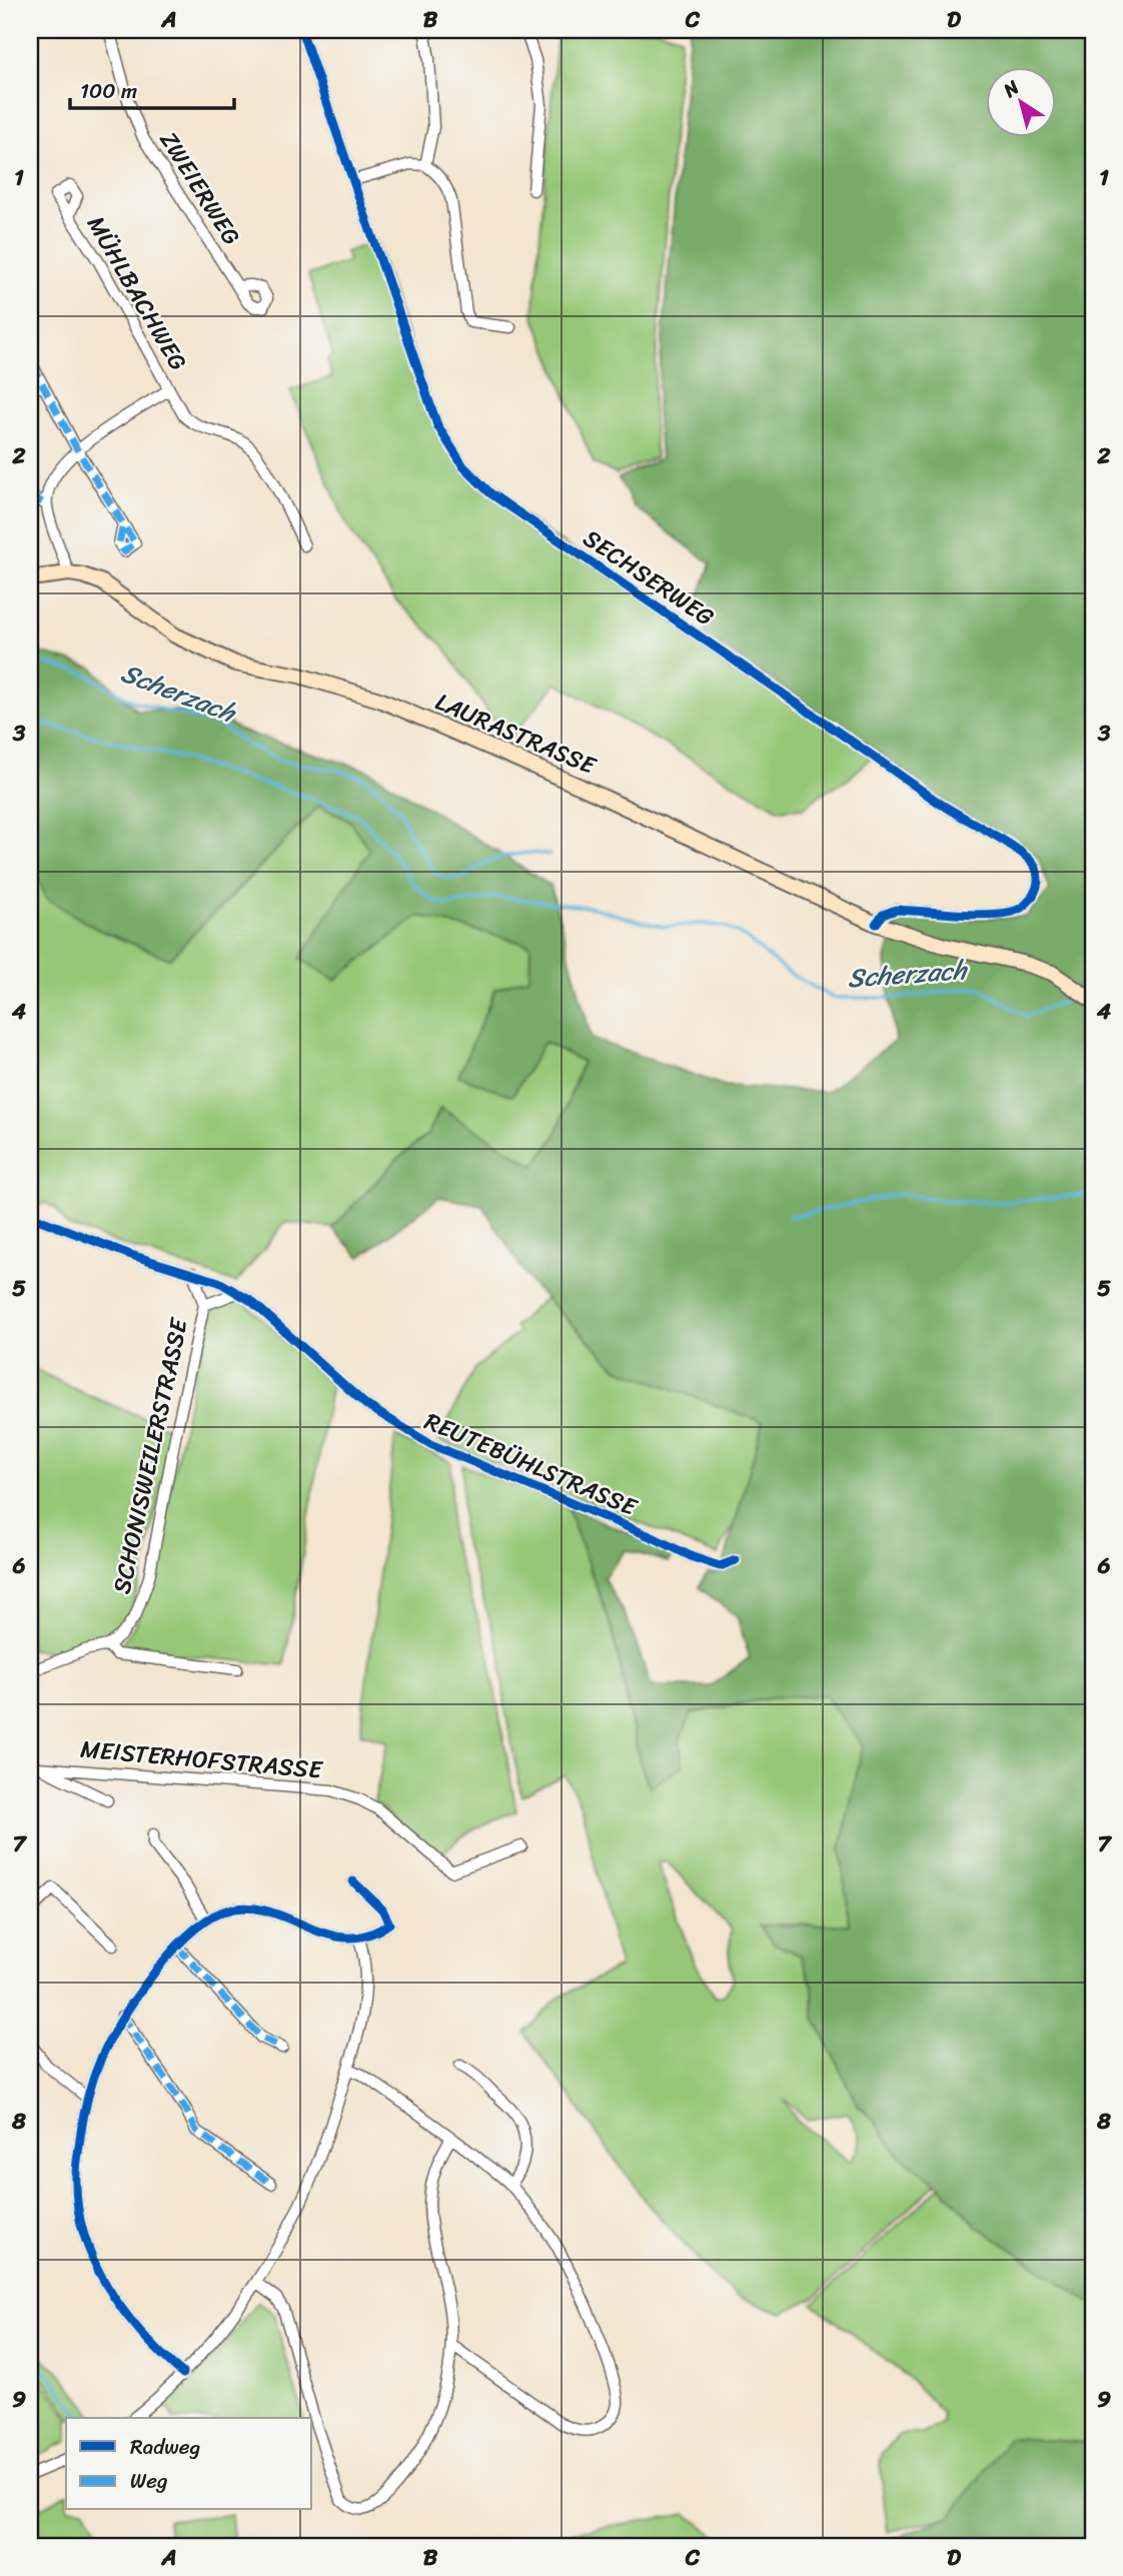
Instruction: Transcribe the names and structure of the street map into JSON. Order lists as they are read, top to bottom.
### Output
{
  "streets": {
    "street": [
      "ZWEIERWEG",
      "MÜHLBACHWEG",
      "SECHSERWEG",
      "LAURASTRASSE",
      "SCHONISWEILERSTRASSE",
      "REUTEBÜHLSTRASSE",
      "MEISTERHOFSTRASSE"
    ]
  },
  "crossings": [
    ["SECHSERWEG", "LAURASTRASSE"],
    ["SCHONISWEILERSTRASSE", "REUTEBÜHLSTRASSE"]
  ],
  "water": ["Scherzach"],
  "legend": ["Radweg", "Weg"],
  "scale_bar": "100 m",
  "north": "top left",
  "grid": {
    "columns": [
      "A",
      "B",
      "C",
      "D"
    ],
    "rows": [
      "1",
      "2",
      "3",
      "4",
      "5",
      "6",
      "7",
      "8",
      "9"
    ]
  }
}
